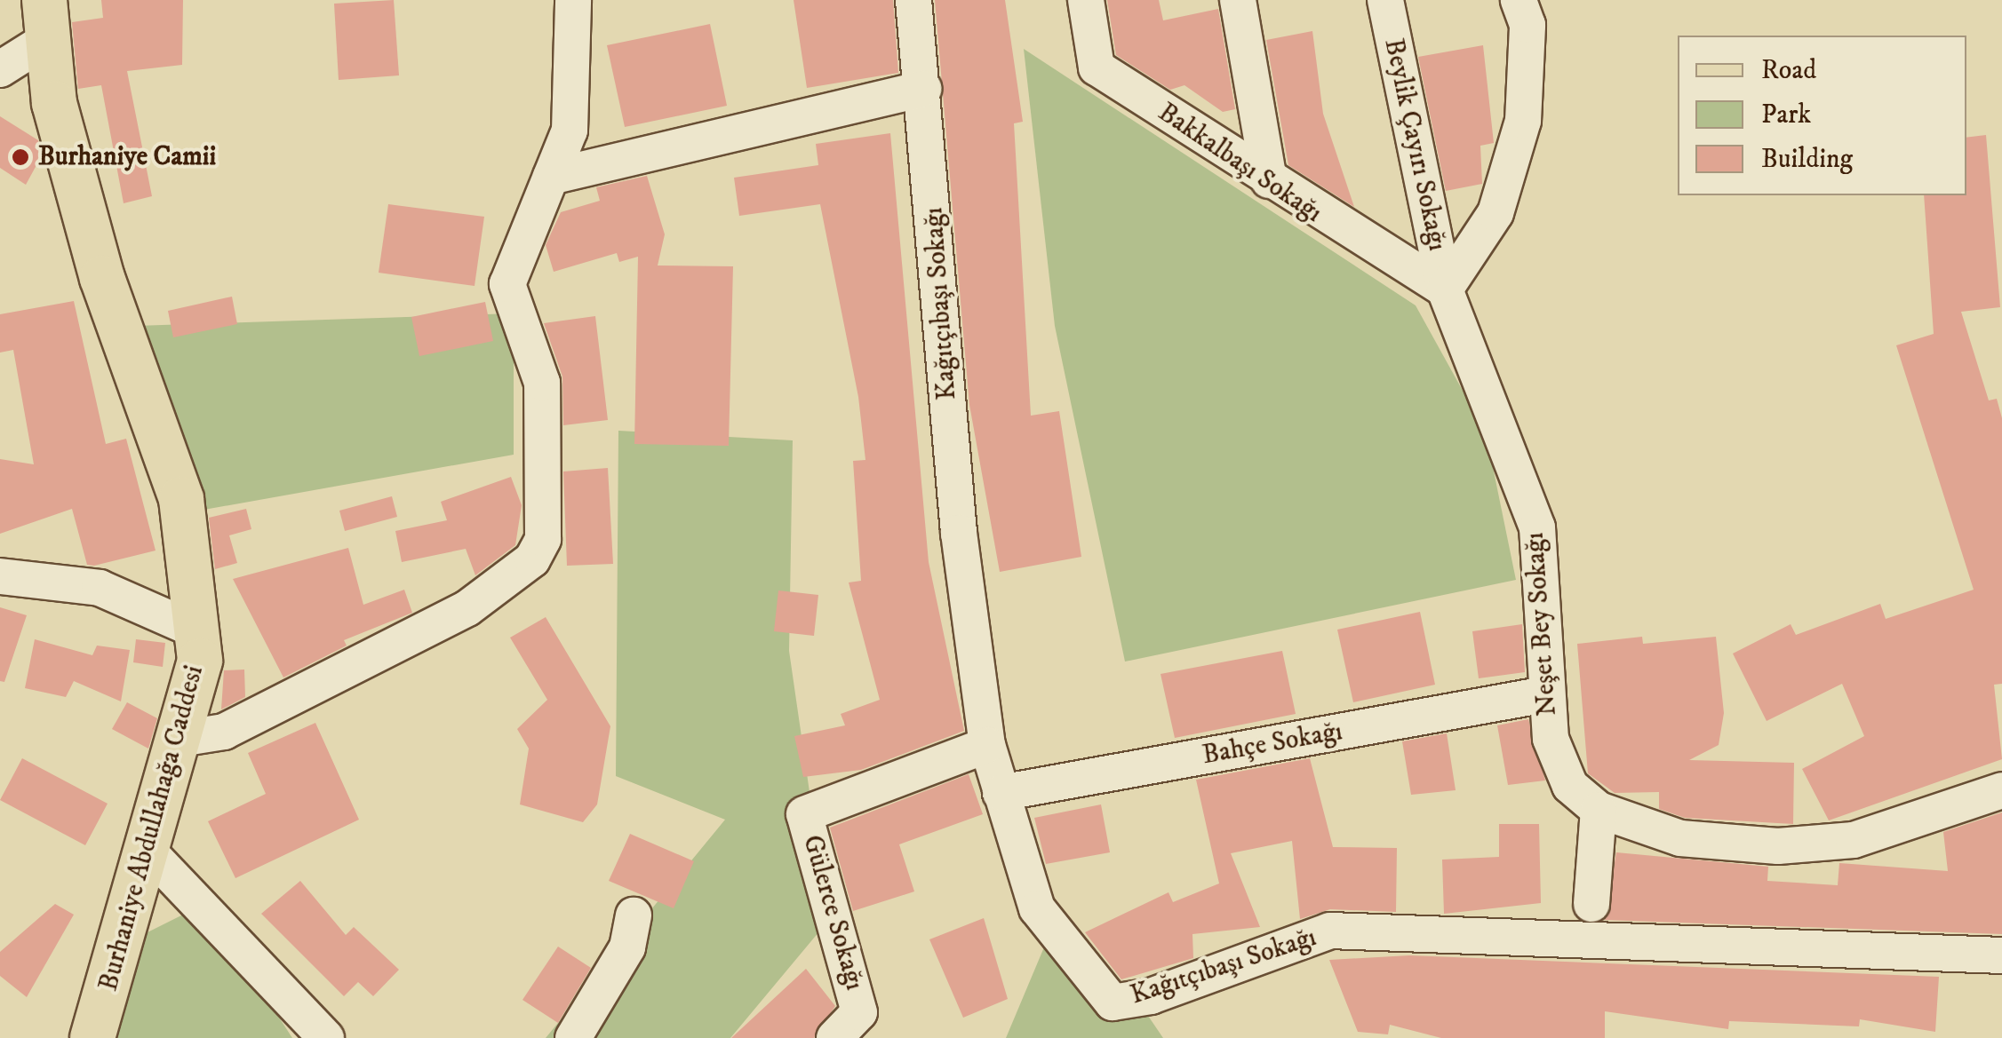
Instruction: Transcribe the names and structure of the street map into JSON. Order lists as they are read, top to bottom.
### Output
{
  "streets": {
    "main road": ["Burhaniye Abdullahağa Caddesi"],
    "street": [
      "Beylik Çayırı Sokağı",
      "Bakkalbaşı Sokağı",
      "Kağıtçıbaşı Sokağı",
      "Neşet Bey Sokağı",
      "Bahçe Sokağı",
      "Gülerce Sokağı"
    ]
  },
  "crossings": [
    ["Beylik Çayırı Sokağı", "Bakkalbaşı Sokağı"],
    ["Beylik Çayırı Sokağı", "Neşet Bey Sokağı"],
    ["Bakkalbaşı Sokağı", "Neşet Bey Sokağı"],
    ["Kağıtçıbaşı Sokağı", "Bahçe Sokağı"],
    ["Kağıtçıbaşı Sokağı", "Gülerce Sokağı"],
    ["Neşet Bey Sokağı", "Bahçe Sokağı"]
  ],
  "places": ["Burhaniye Camii"],
  "legend": ["Road", "Park", "Building"]
}
